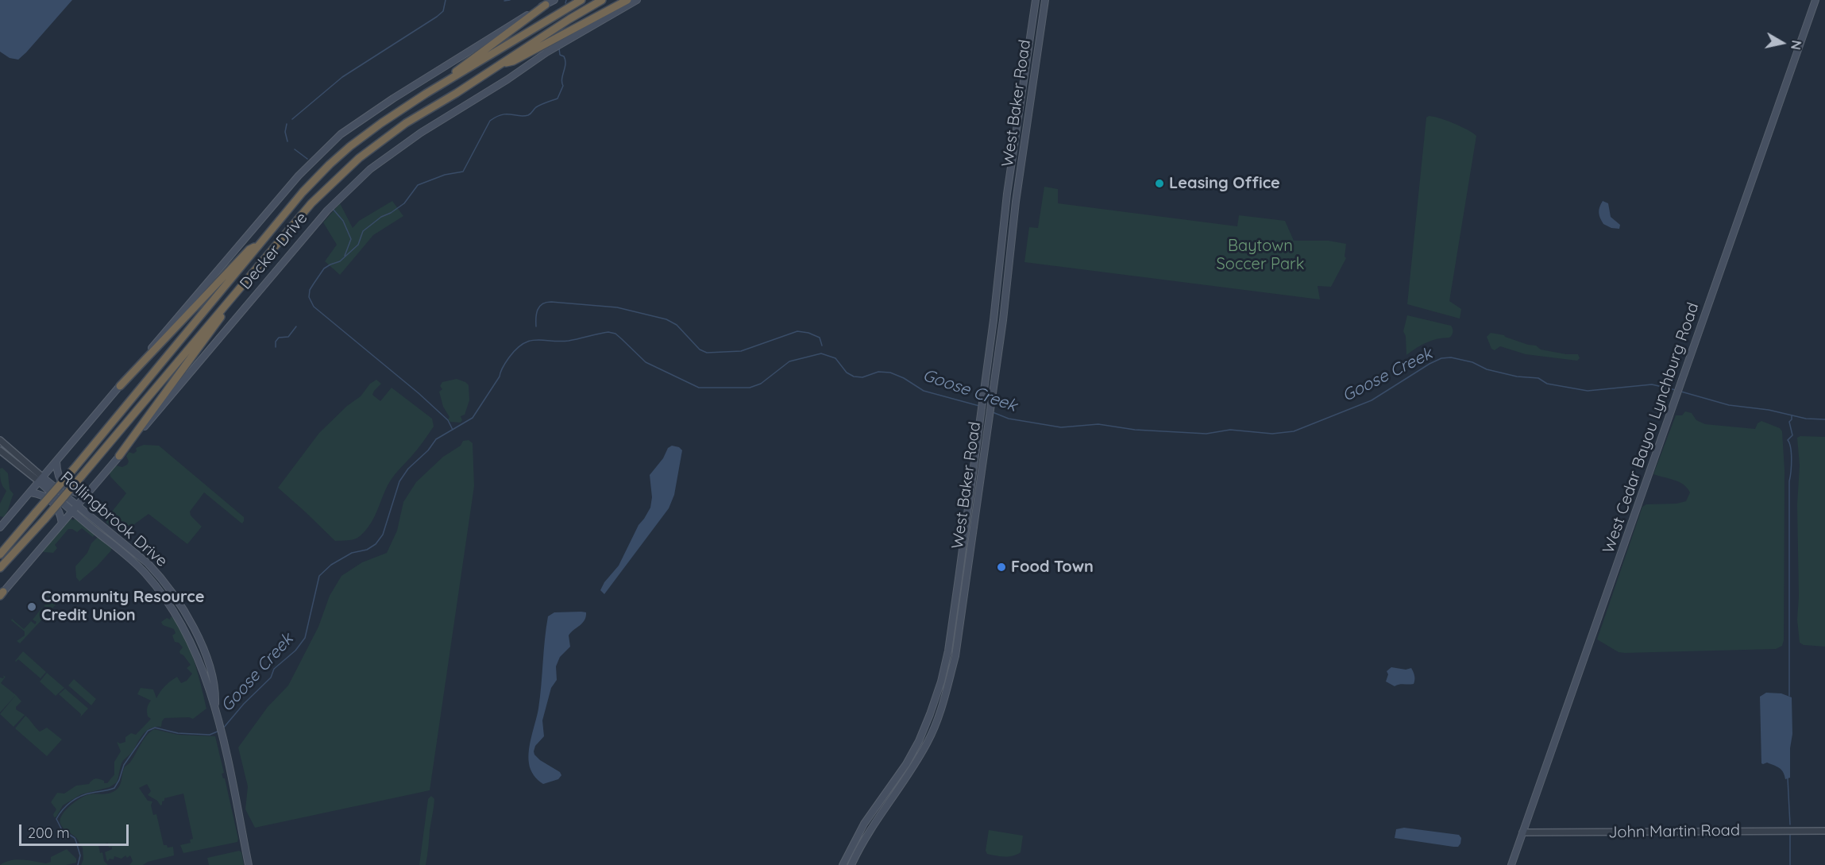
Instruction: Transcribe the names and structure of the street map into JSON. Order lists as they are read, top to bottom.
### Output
{
  "streets": {
    "highway": ["Decker Drive"],
    "main road": ["West Baker Road", "West Cedar Bayou Lynchburg Road", "Rollingbrook Drive"],
    "street": ["John Martin Road"]
  },
  "crossings": [
    ["Decker Drive", "Rollingbrook Drive"],
    ["West Cedar Bayou Lynchburg Road", "John Martin Road"]
  ],
  "water": ["Goose Creek"],
  "parks": ["Baytown Soccer Park"],
  "places": ["Leasing Office", "Food Town", "Community Resource Credit Union"],
  "scale_bar": "200 m",
  "north": "right"
}
